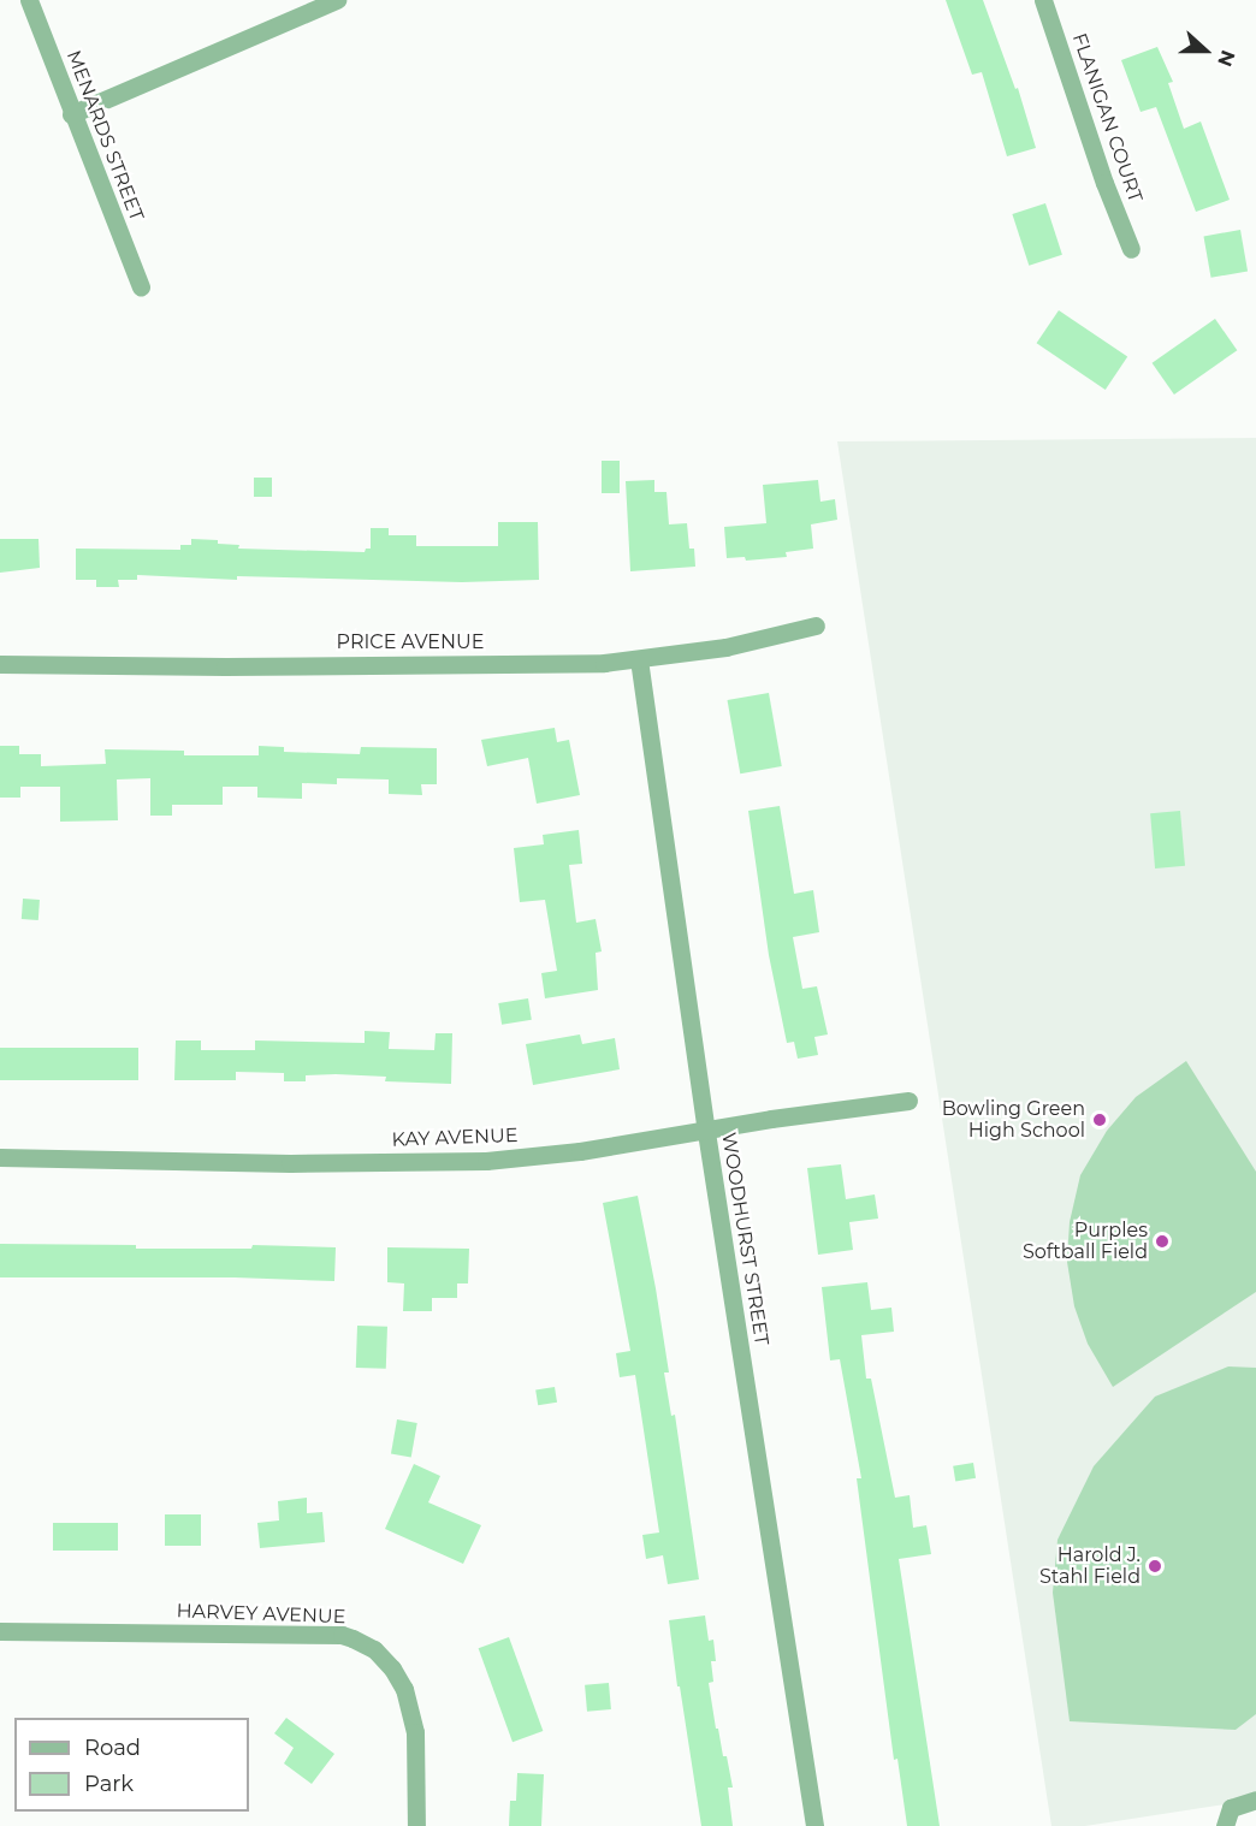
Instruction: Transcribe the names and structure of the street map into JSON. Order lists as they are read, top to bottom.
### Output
{
  "streets": {
    "street": [
      "FLANIGAN COURT",
      "MENARDS STREET",
      "PRICE AVENUE",
      "KAY AVENUE",
      "WOODHURST STREET",
      "HARVEY AVENUE"
    ]
  },
  "crossings": [
    ["PRICE AVENUE", "WOODHURST STREET"],
    ["KAY AVENUE", "WOODHURST STREET"]
  ],
  "places": ["Bowling Green High School", "Purples Softball Field", "Harold J. Stahl Field"],
  "legend": ["Road", "Park"],
  "north": "right"
}
